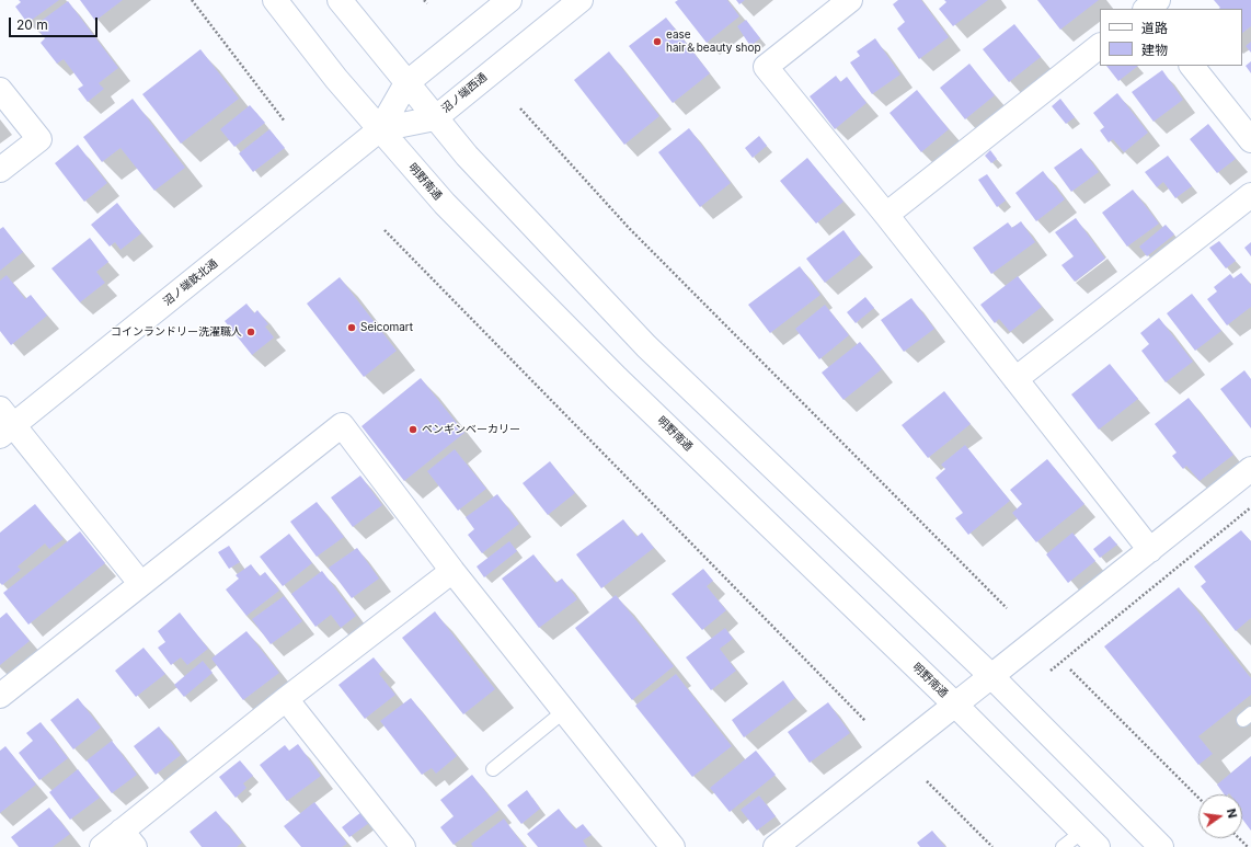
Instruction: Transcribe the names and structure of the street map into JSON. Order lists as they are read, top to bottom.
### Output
{
  "streets": {
    "street": ["沼ノ端西通", "明野南通", "沼ノ端鉄北通"]
  },
  "crossings": [
    ["沼ノ端西通", "明野南通"],
    ["沼ノ端西通", "沼ノ端鉄北通"],
    ["明野南通", "沼ノ端鉄北通"]
  ],
  "places": [
    "ease hair＆beauty shop",
    "Seicomart",
    "コインランドリー洗濯職人",
    "ペンギンベーカリー"
  ],
  "legend": ["道路", "建物"],
  "scale_bar": "20 m",
  "north": "right"
}
